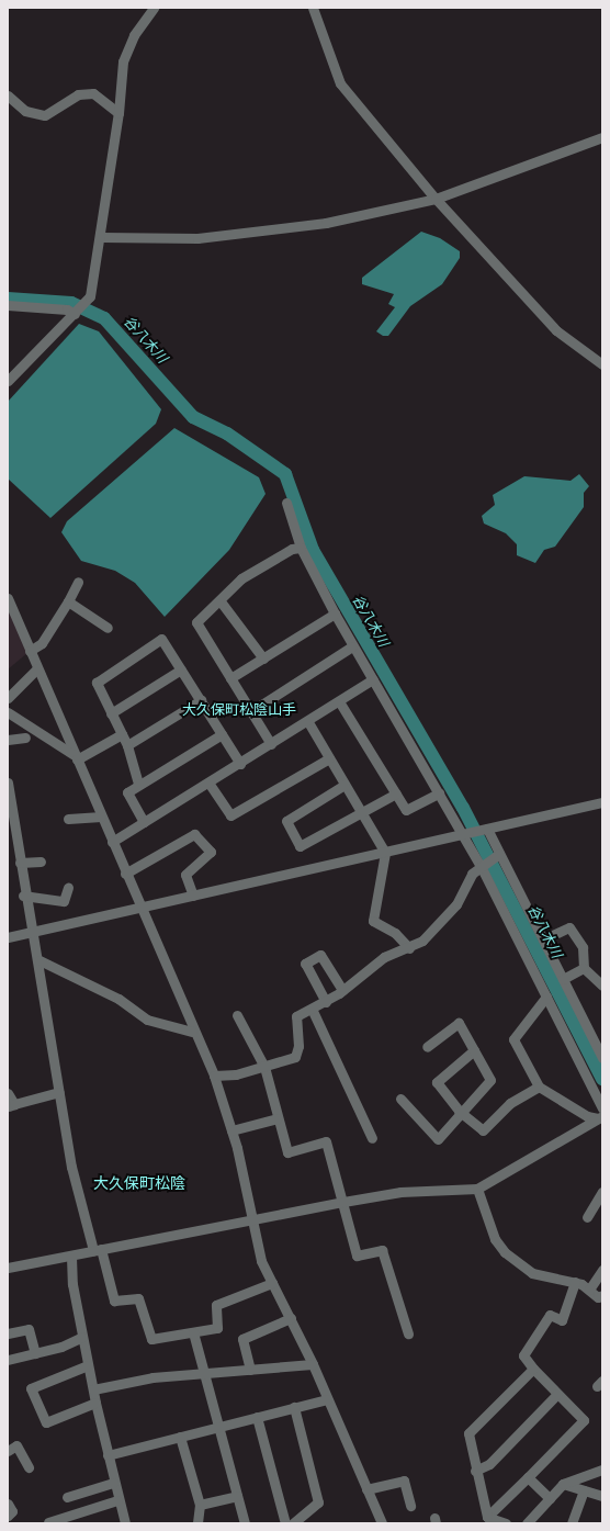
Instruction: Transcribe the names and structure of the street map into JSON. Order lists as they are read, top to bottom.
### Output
{
  "districts": ["大久保町松陰山手", "大久保町松陰"],
  "water": ["谷八木川"]
}
